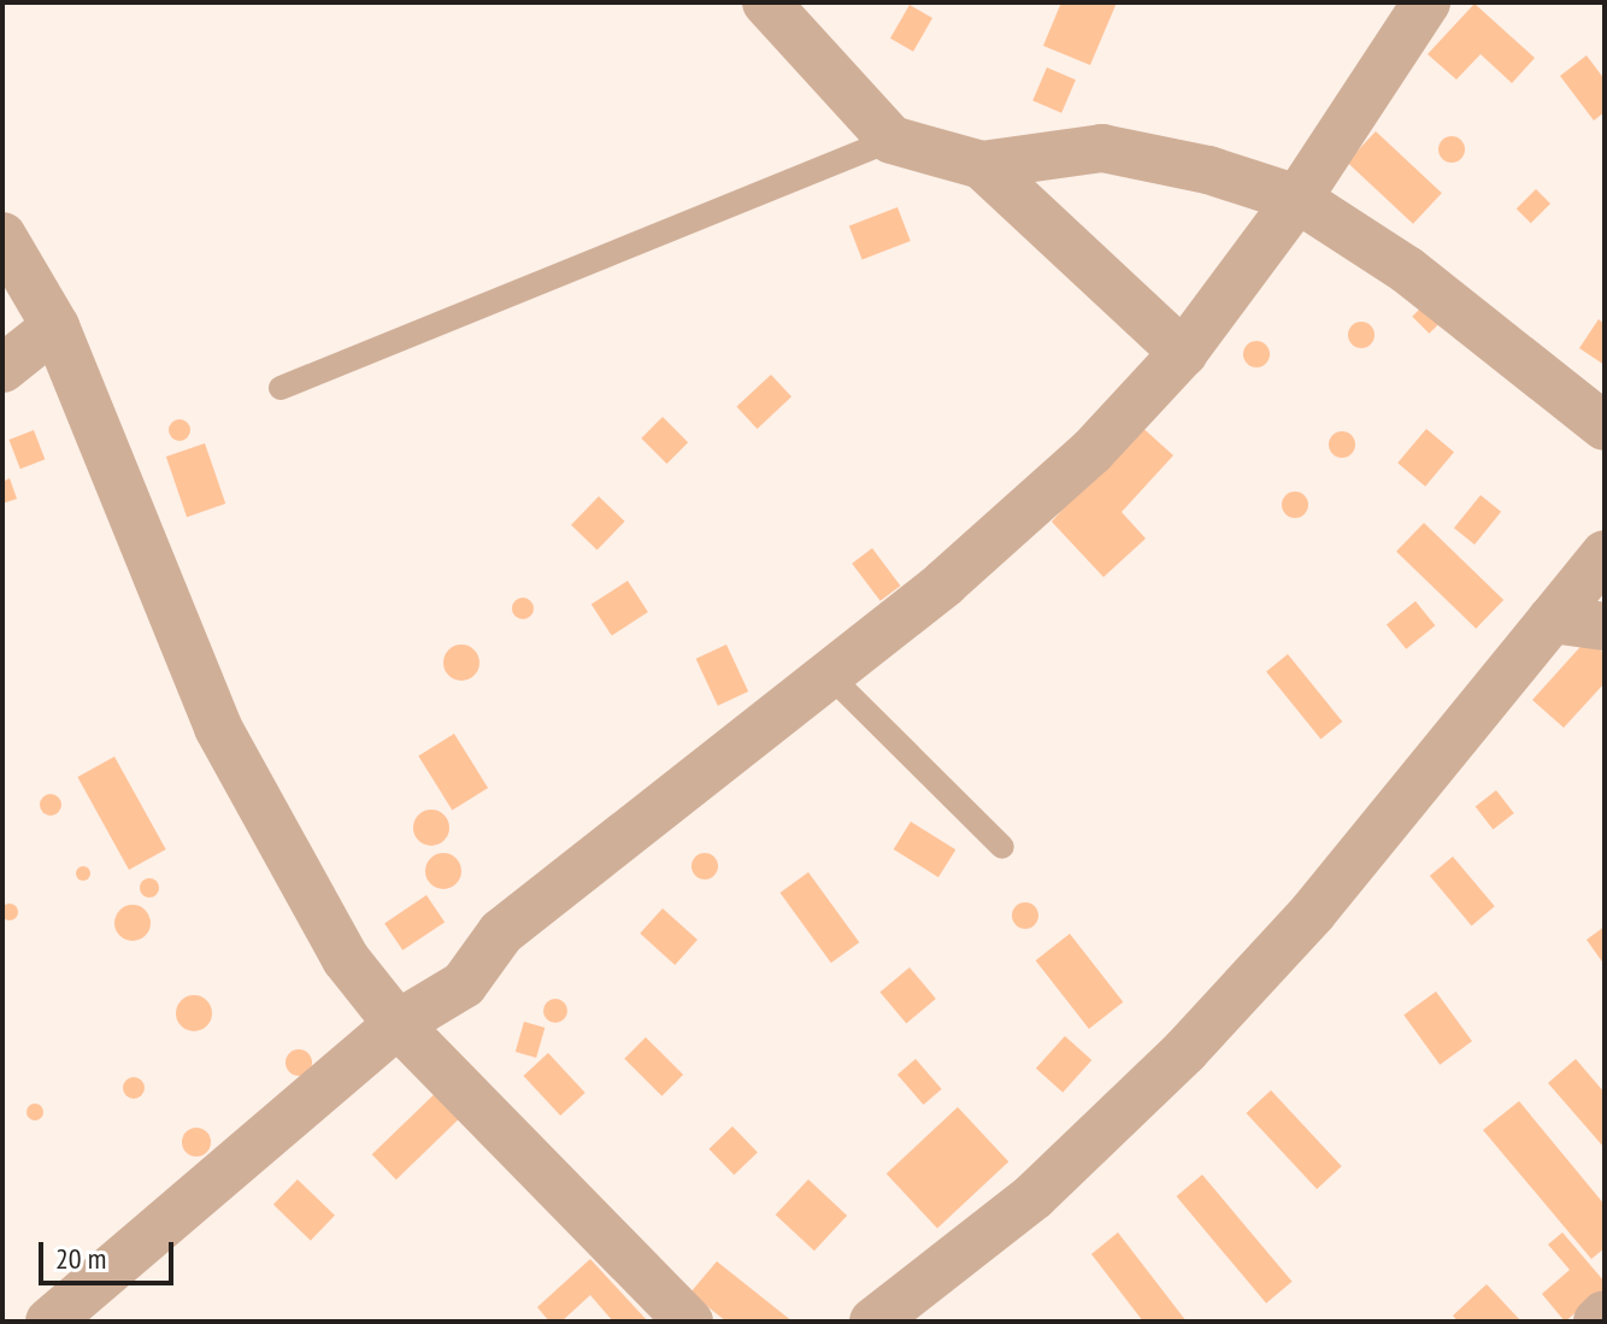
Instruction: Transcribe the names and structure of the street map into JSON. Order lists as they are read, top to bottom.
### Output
{
  "scale_bar": "20 m"
}
